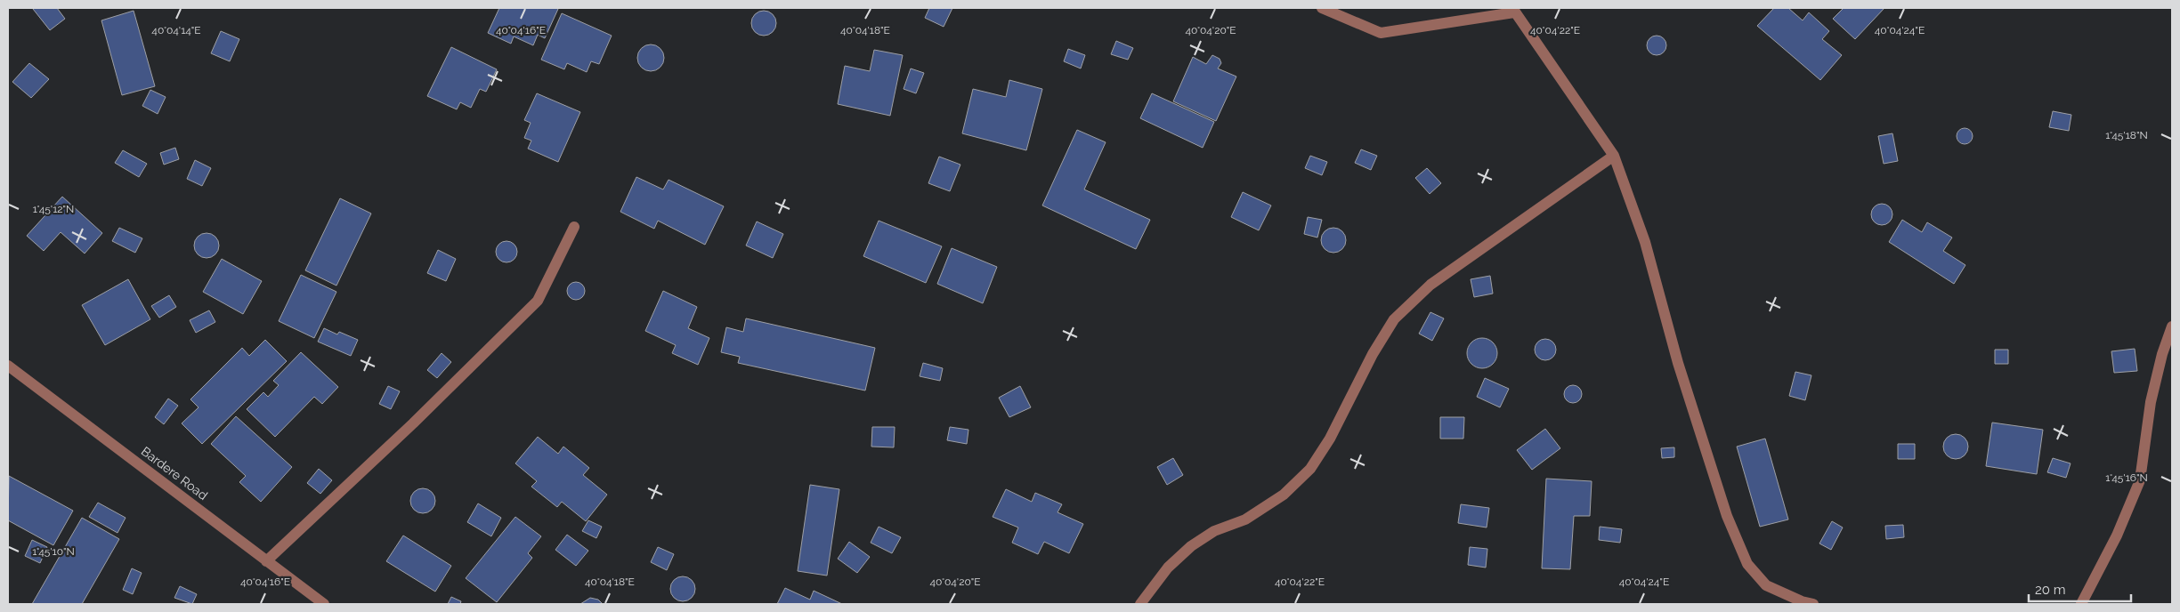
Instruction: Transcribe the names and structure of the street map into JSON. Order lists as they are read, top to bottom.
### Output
{
  "streets": {
    "street": ["Bardere Road"]
  },
  "scale_bar": "20 m",
  "coordinates": [
    "40°04'14\"E",
    "40°04'16\"E",
    "40°04'18\"E",
    "40°04'20\"E",
    "40°04'24\"E",
    "40°04'22\"E",
    "1°45'18\"N",
    "1°45'12\"N",
    "1°45'16\"N",
    "1°45'10\"N"
  ]
}
